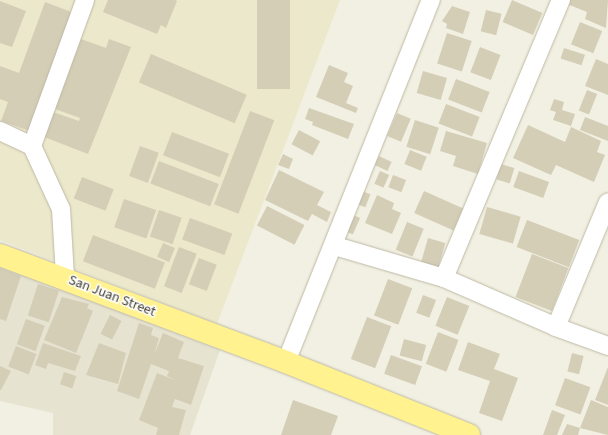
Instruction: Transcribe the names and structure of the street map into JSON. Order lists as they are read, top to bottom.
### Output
{
  "streets": {
    "main road": ["San Juan Street"]
  }
}
